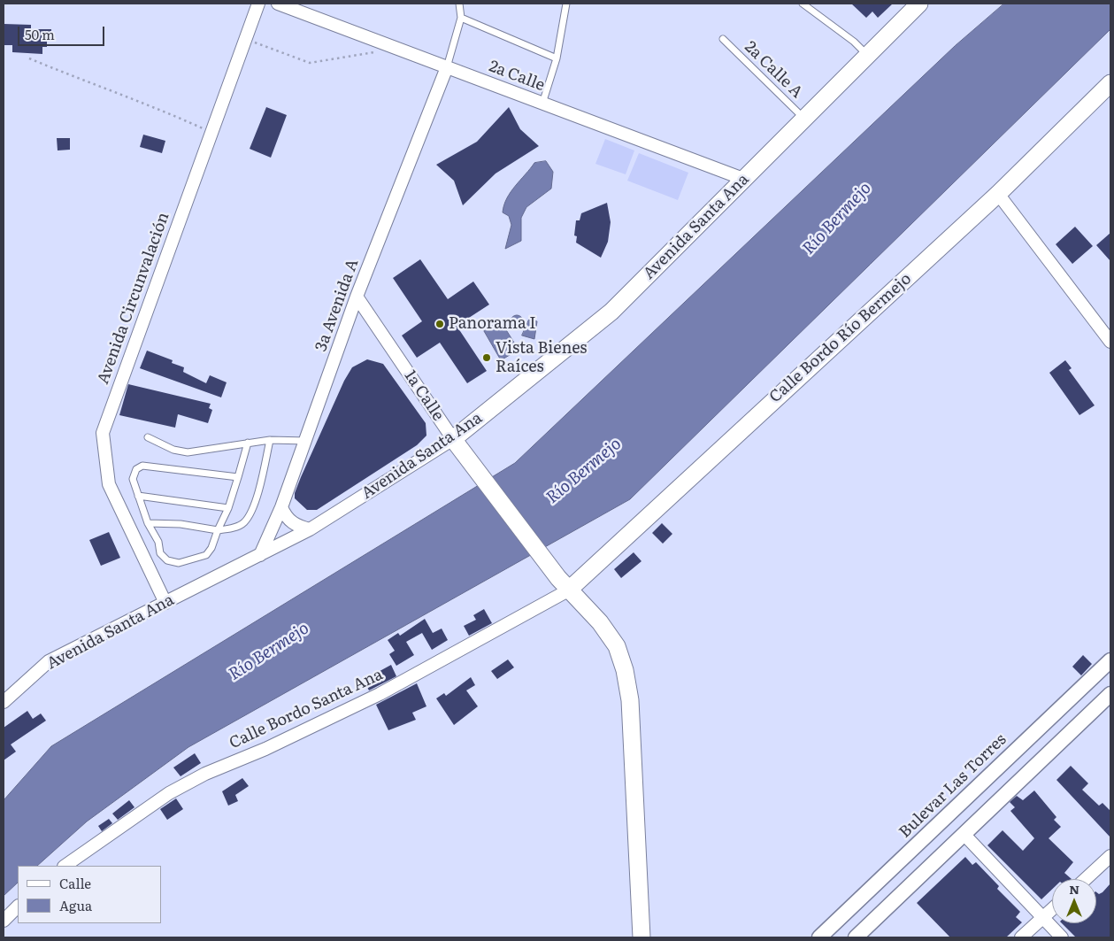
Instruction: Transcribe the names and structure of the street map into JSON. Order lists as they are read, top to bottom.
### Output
{
  "streets": {
    "main road": ["Avenida Santa Ana", "Calle Bordo Río Bermejo", "1a Calle"],
    "street": [
      "2a Calle",
      "Avenida Circunvalación",
      "3a Avenida A",
      "Calle Bordo Santa Ana",
      "Bulevar Las Torres"
    ],
    "lane": ["2a Calle A"]
  },
  "crossings": [
    ["2a Calle A", "Avenida Santa Ana"],
    ["2a Calle", "Avenida Santa Ana"],
    ["2a Calle", "3a Avenida A"],
    ["Avenida Santa Ana", "Avenida Circunvalación"],
    ["Avenida Santa Ana", "3a Avenida A"],
    ["Avenida Santa Ana", "1a Calle"],
    ["3a Avenida A", "1a Calle"],
    ["Calle Bordo Río Bermejo", "1a Calle"],
    ["Calle Bordo Río Bermejo", "Calle Bordo Santa Ana"],
    ["1a Calle", "Calle Bordo Santa Ana"]
  ],
  "water": ["Río Bermejo"],
  "places": ["Panorama I", "Vista Bienes Raíces"],
  "legend": ["Calle", "Agua"],
  "scale_bar": "50 m",
  "north": "top"
}
